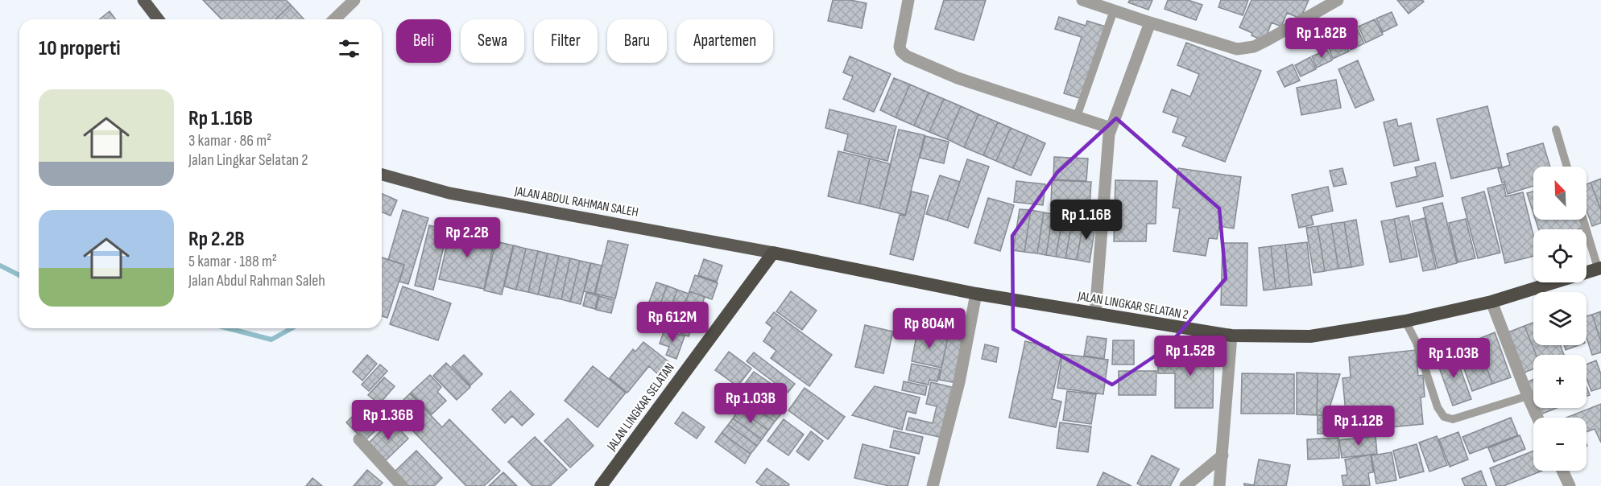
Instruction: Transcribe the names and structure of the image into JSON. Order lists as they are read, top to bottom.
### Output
{
  "streets": {
    "highway": ["JALAN LINGKAR SELATAN 2", "JALAN LINGKAR SELATAN"],
    "main road": ["JALAN ABDUL RAHMAN SALEH"]
  },
  "crossings": [
    ["JALAN ABDUL RAHMAN SALEH", "JALAN LINGKAR SELATAN 2"],
    ["JALAN ABDUL RAHMAN SALEH", "JALAN LINGKAR SELATAN"],
    ["JALAN LINGKAR SELATAN 2", "JALAN LINGKAR SELATAN"]
  ],
  "north": "top left",
  "page": {
    "price": [
      "Rp 1.82B",
      "Rp 1.16B",
      "Rp 2.2B",
      "Rp 612M",
      "Rp 804M",
      "Rp 1.52B",
      "Rp 1.03B",
      "Rp 1.03B",
      "Rp 1.36B",
      "Rp 1.12B"
    ],
    "chip": [
      "Beli",
      "Sewa",
      "Filter",
      "Baru",
      "Apartemen"
    ],
    "heading": "10 properti",
    "list": [
      {
        "name": "Rp 1.16B",
        "note": "3 kamar · 86 m² · Jalan Lingkar Selatan 2"
      },
      {
        "name": "Rp 2.2B",
        "note": "5 kamar · 188 m² · Jalan Abdul Rahman Saleh"
      }
    ],
    "map_buttons": ["+", "−"]
  }
}
